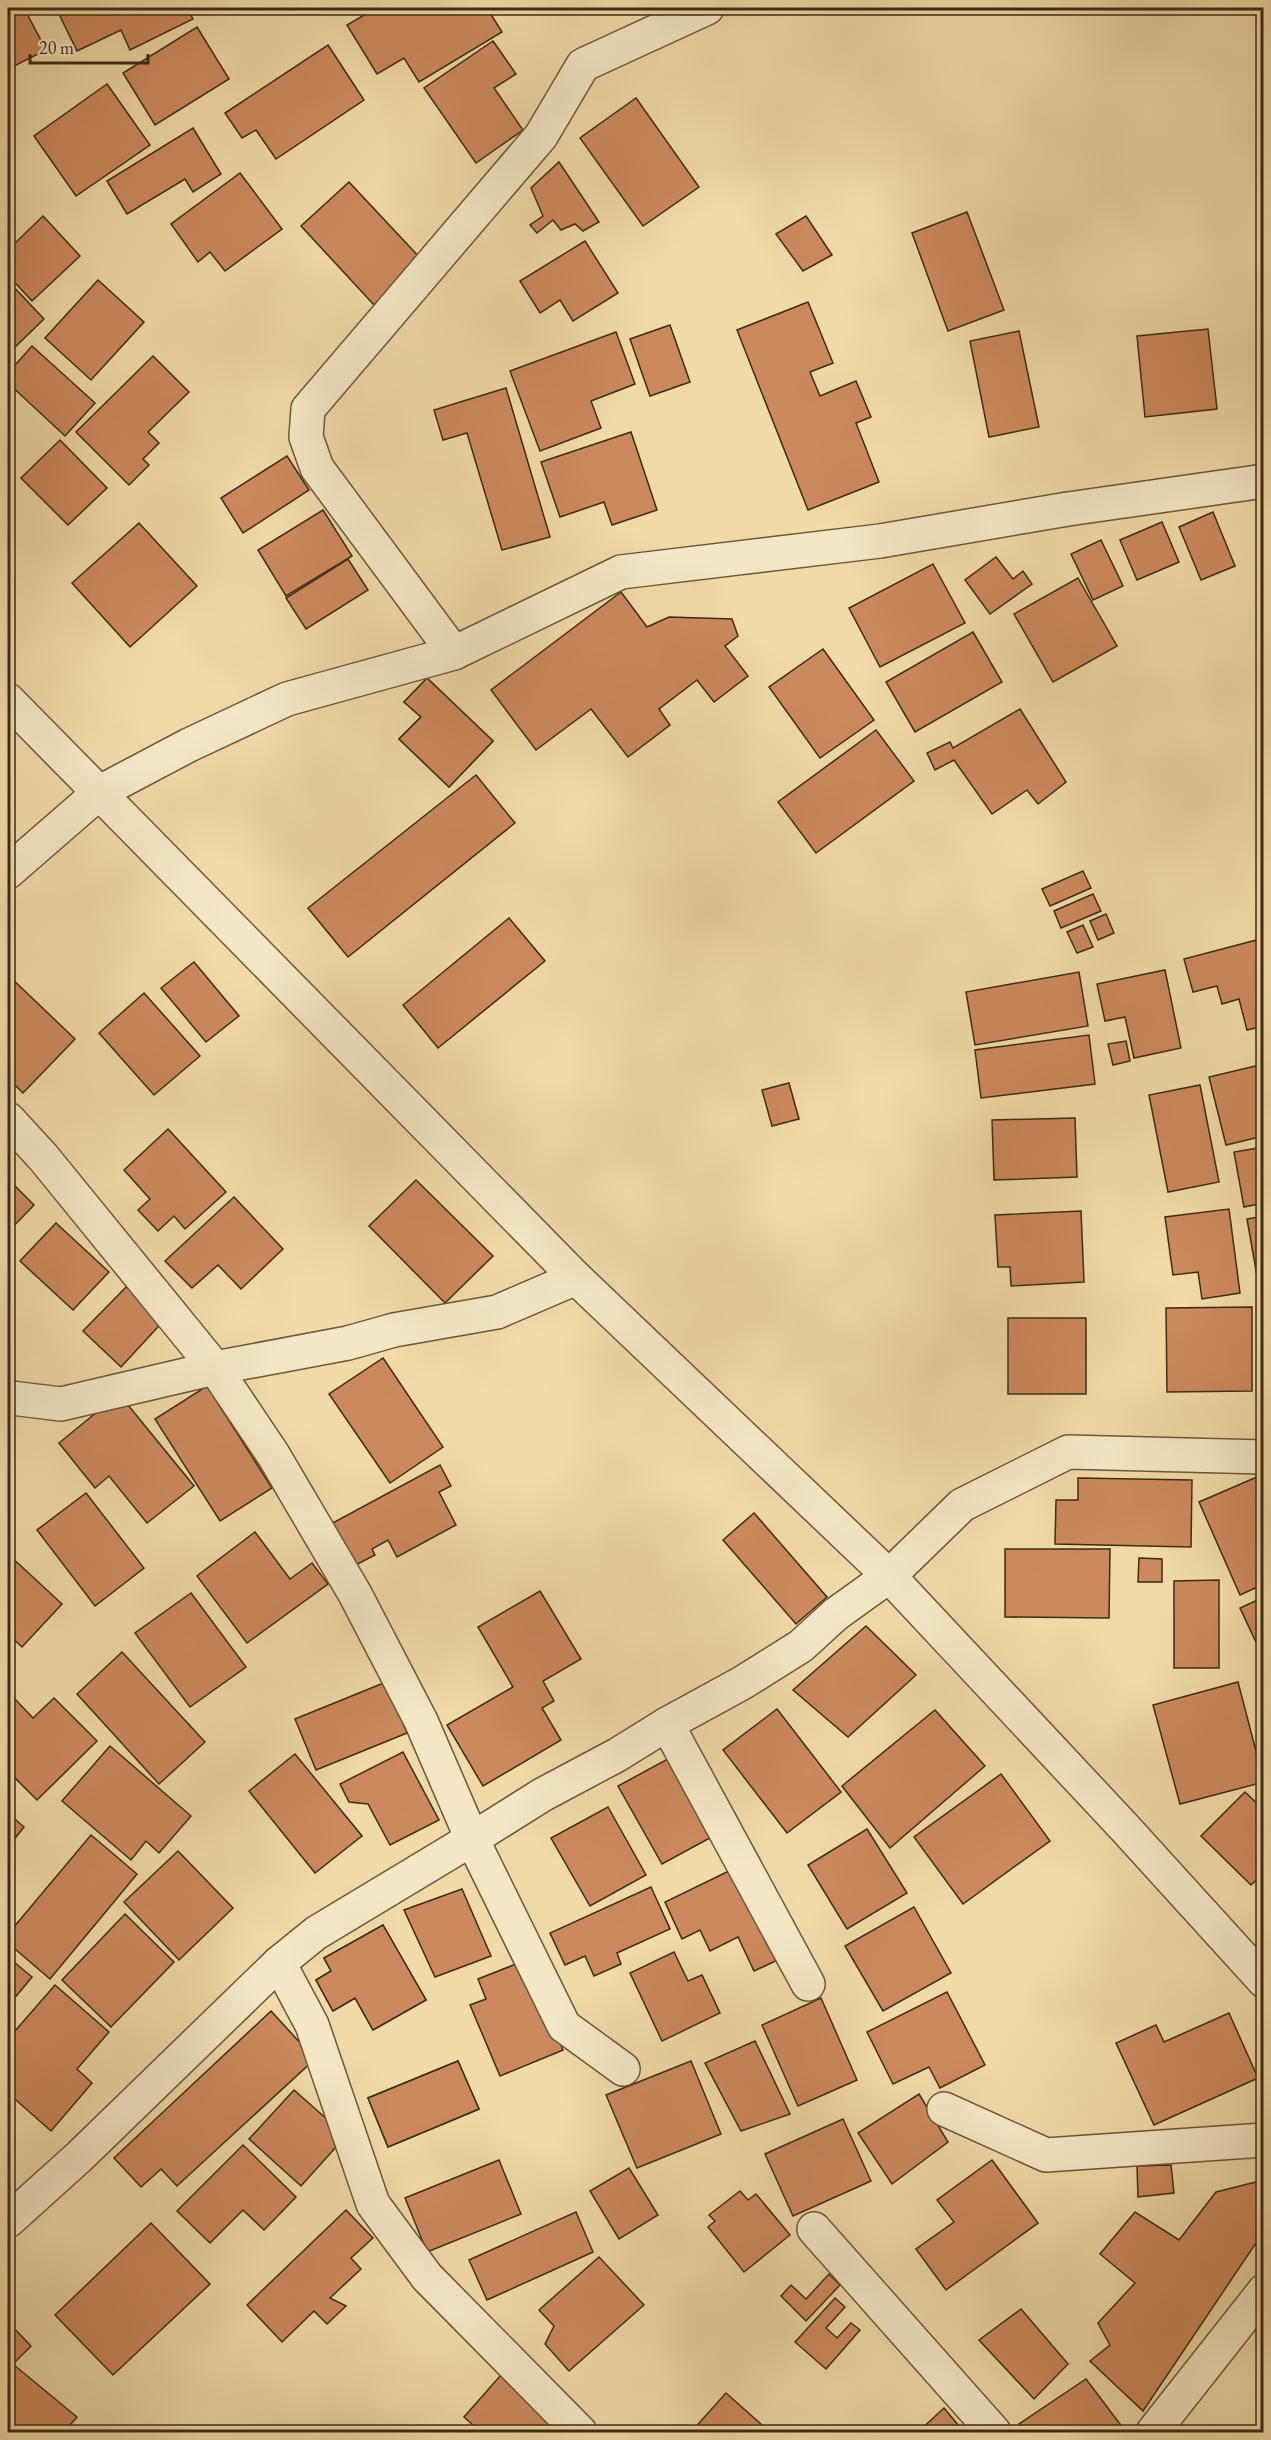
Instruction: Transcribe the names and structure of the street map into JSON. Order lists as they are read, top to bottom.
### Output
{
  "scale_bar": "20 m"
}
